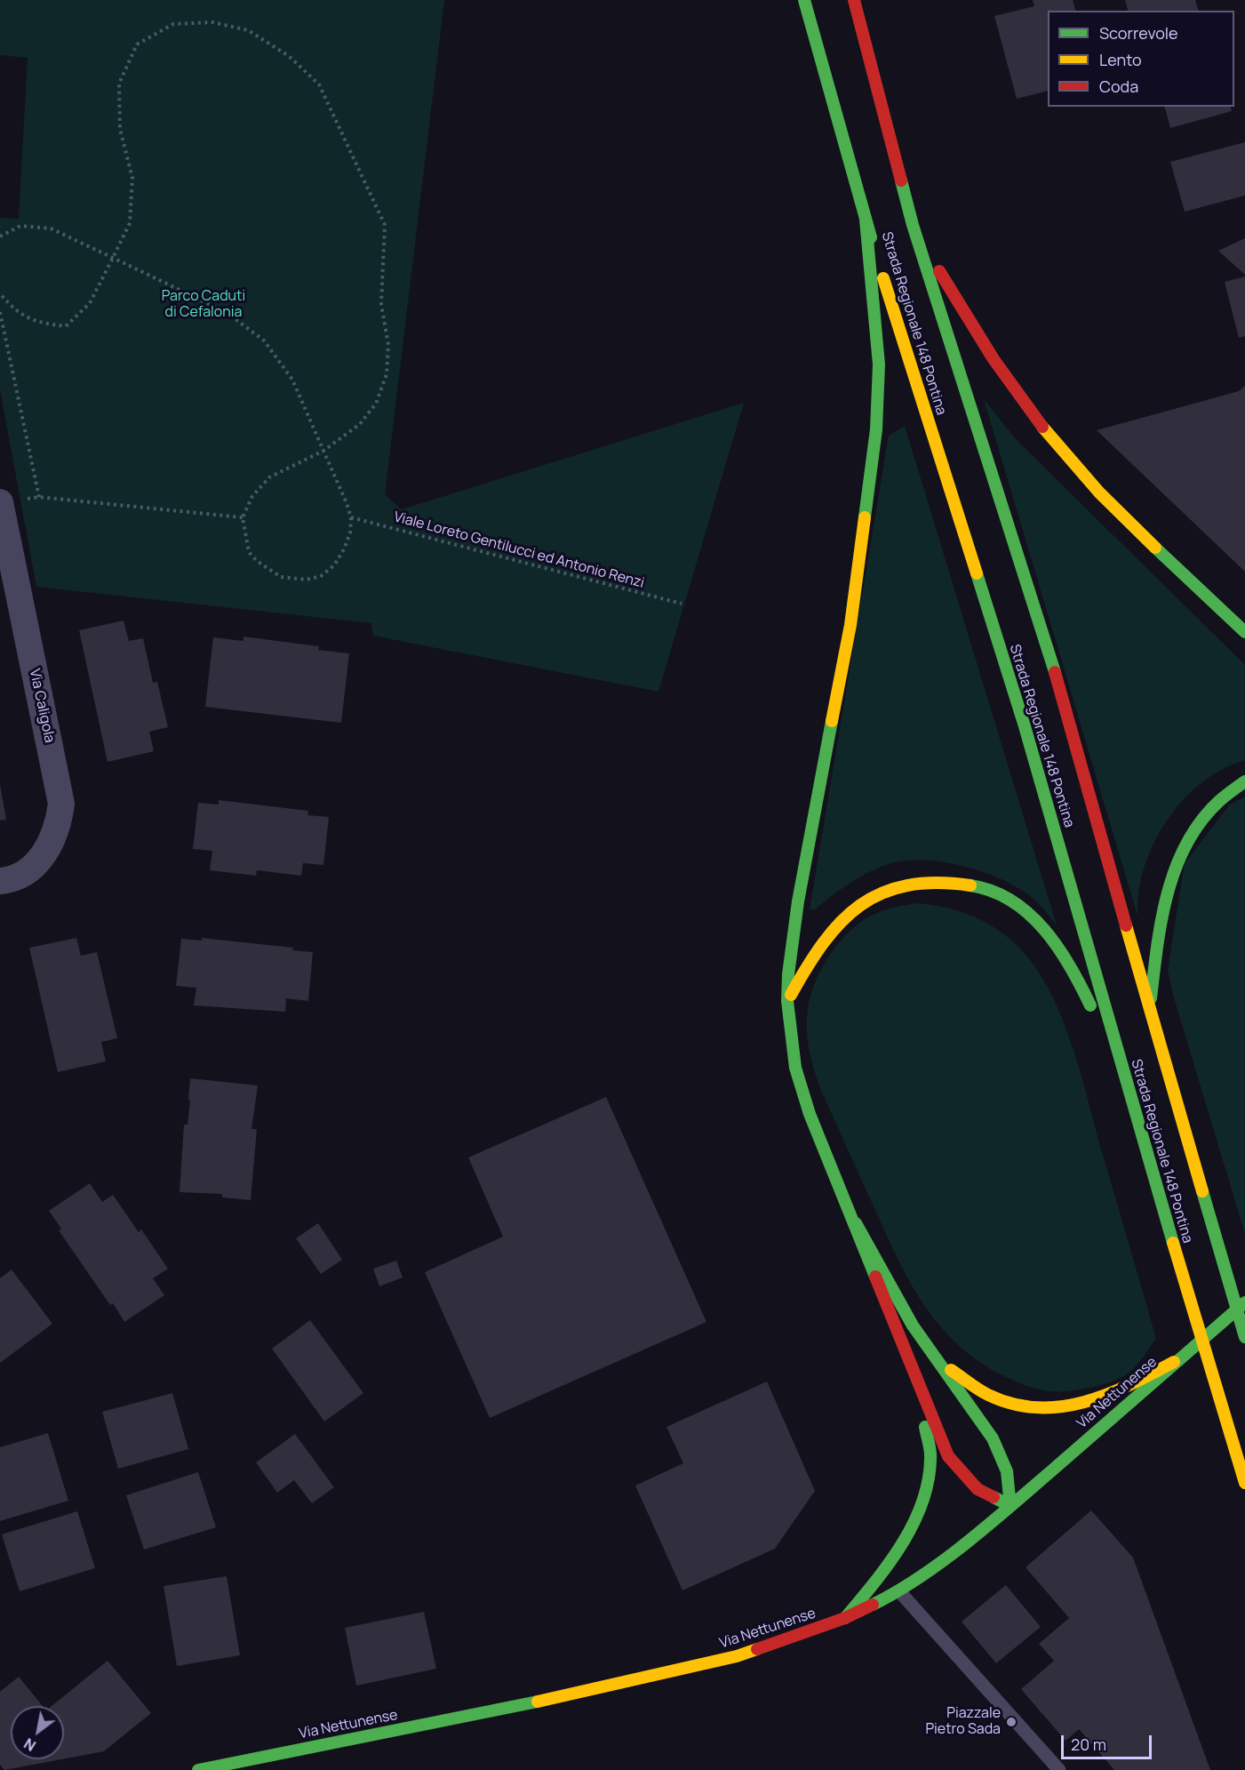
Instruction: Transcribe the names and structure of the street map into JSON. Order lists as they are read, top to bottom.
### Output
{
  "streets": {
    "main road": ["Strada Regionale 148 Pontina", "Via Nettunense"],
    "street": ["Via Caligola"],
    "path": ["Viale Loreto Gentilucci ed Antonio Renzi"]
  },
  "parks": ["Parco Caduti di Cefalonia"],
  "places": ["Piazzale Pietro Sada"],
  "legend": ["Scorrevole", "Lento", "Coda"],
  "scale_bar": "20 m",
  "north": "bottom left"
}
